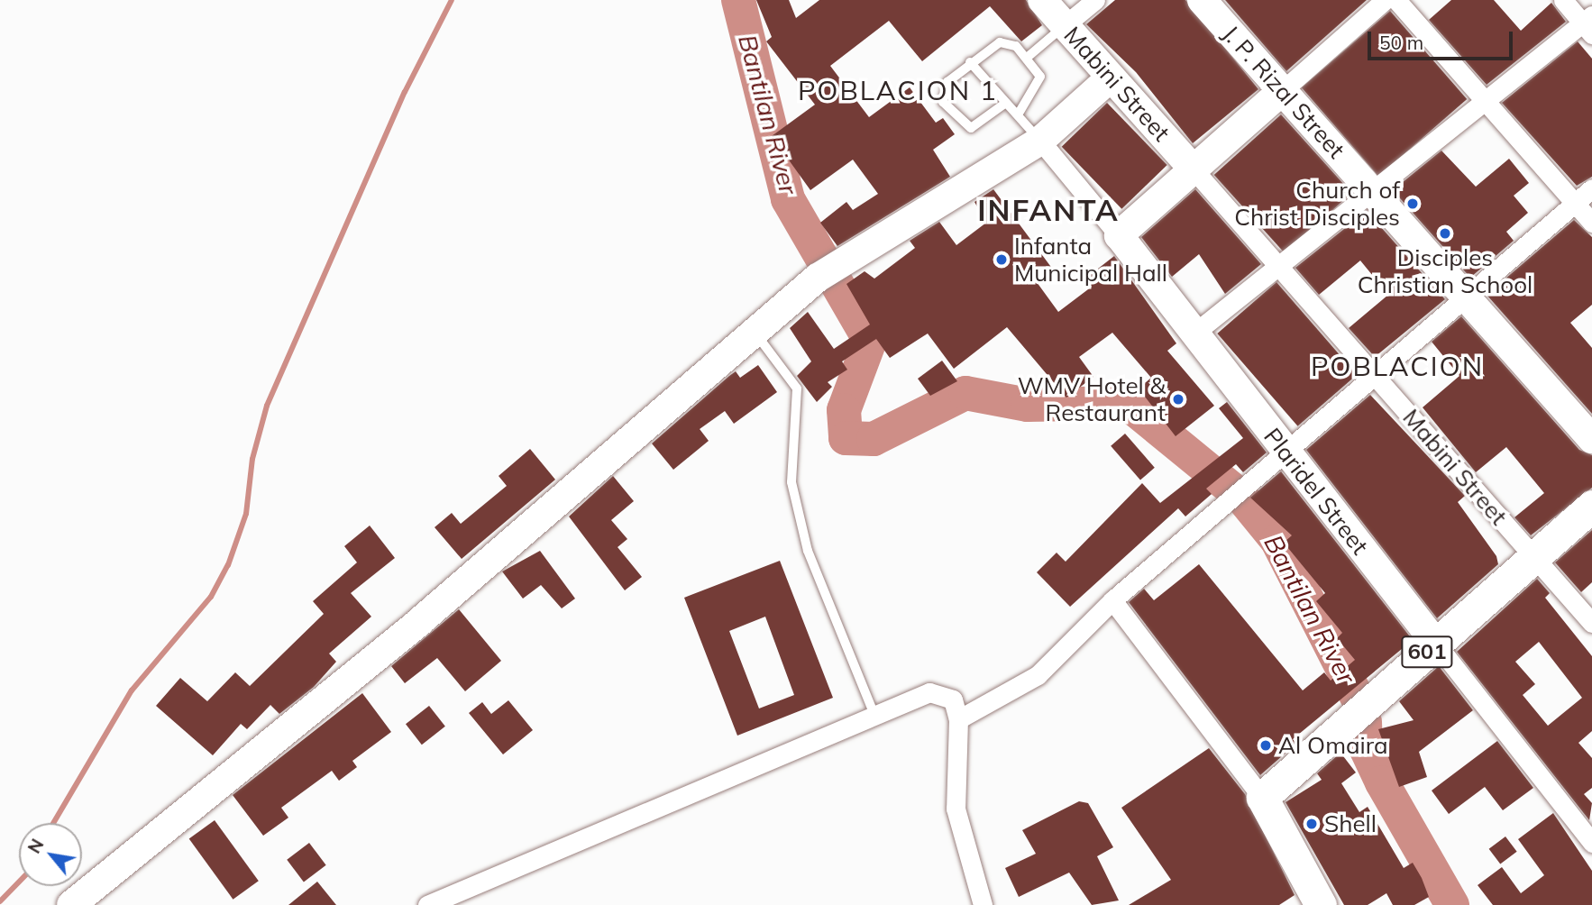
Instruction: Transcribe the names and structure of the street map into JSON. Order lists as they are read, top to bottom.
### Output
{
  "streets": {
    "main road": ["601"],
    "street": ["Mabini Street", "J. P. Rizal Street", "Plaridel Street"]
  },
  "crossings": [
    ["Mabini Street", "601"],
    ["Plaridel Street", "601"]
  ],
  "districts": ["POBLACION 1", "INFANTA", "POBLACION"],
  "water": ["Bantilan River"],
  "places": [
    "Church of Christ Disciples",
    "Disciples Christian School",
    "Infanta Municipal Hall",
    "WMV Hotel & Restaurant",
    "Al Omaira",
    "Shell"
  ],
  "scale_bar": "50 m",
  "north": "top left"
}
